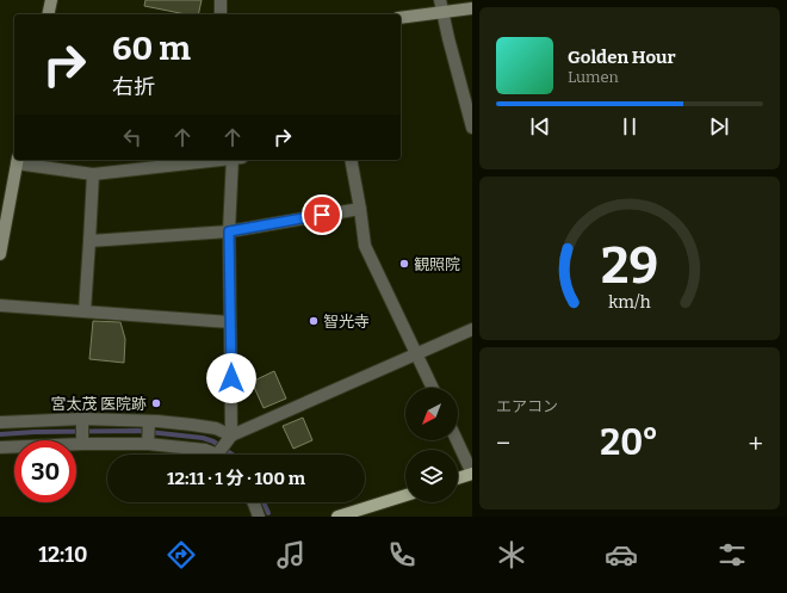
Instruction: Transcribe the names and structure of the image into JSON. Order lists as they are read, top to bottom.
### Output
{
  "places": ["観照院", "智光寺", "宮太茂 医院跡"],
  "north": "bottom left",
  "page": {
    "turn": ["60 m", "右折"],
    "song": ["Golden Hour", "Lumen"],
    "tile": "エアコン",
    "heat": ["−", "20°", "+"],
    "limit": "30",
    "trip": "12:11 · 1 分 · 100 m",
    "tabs": "12:10",
    "gauge": ["29", "km/h"]
  }
}
